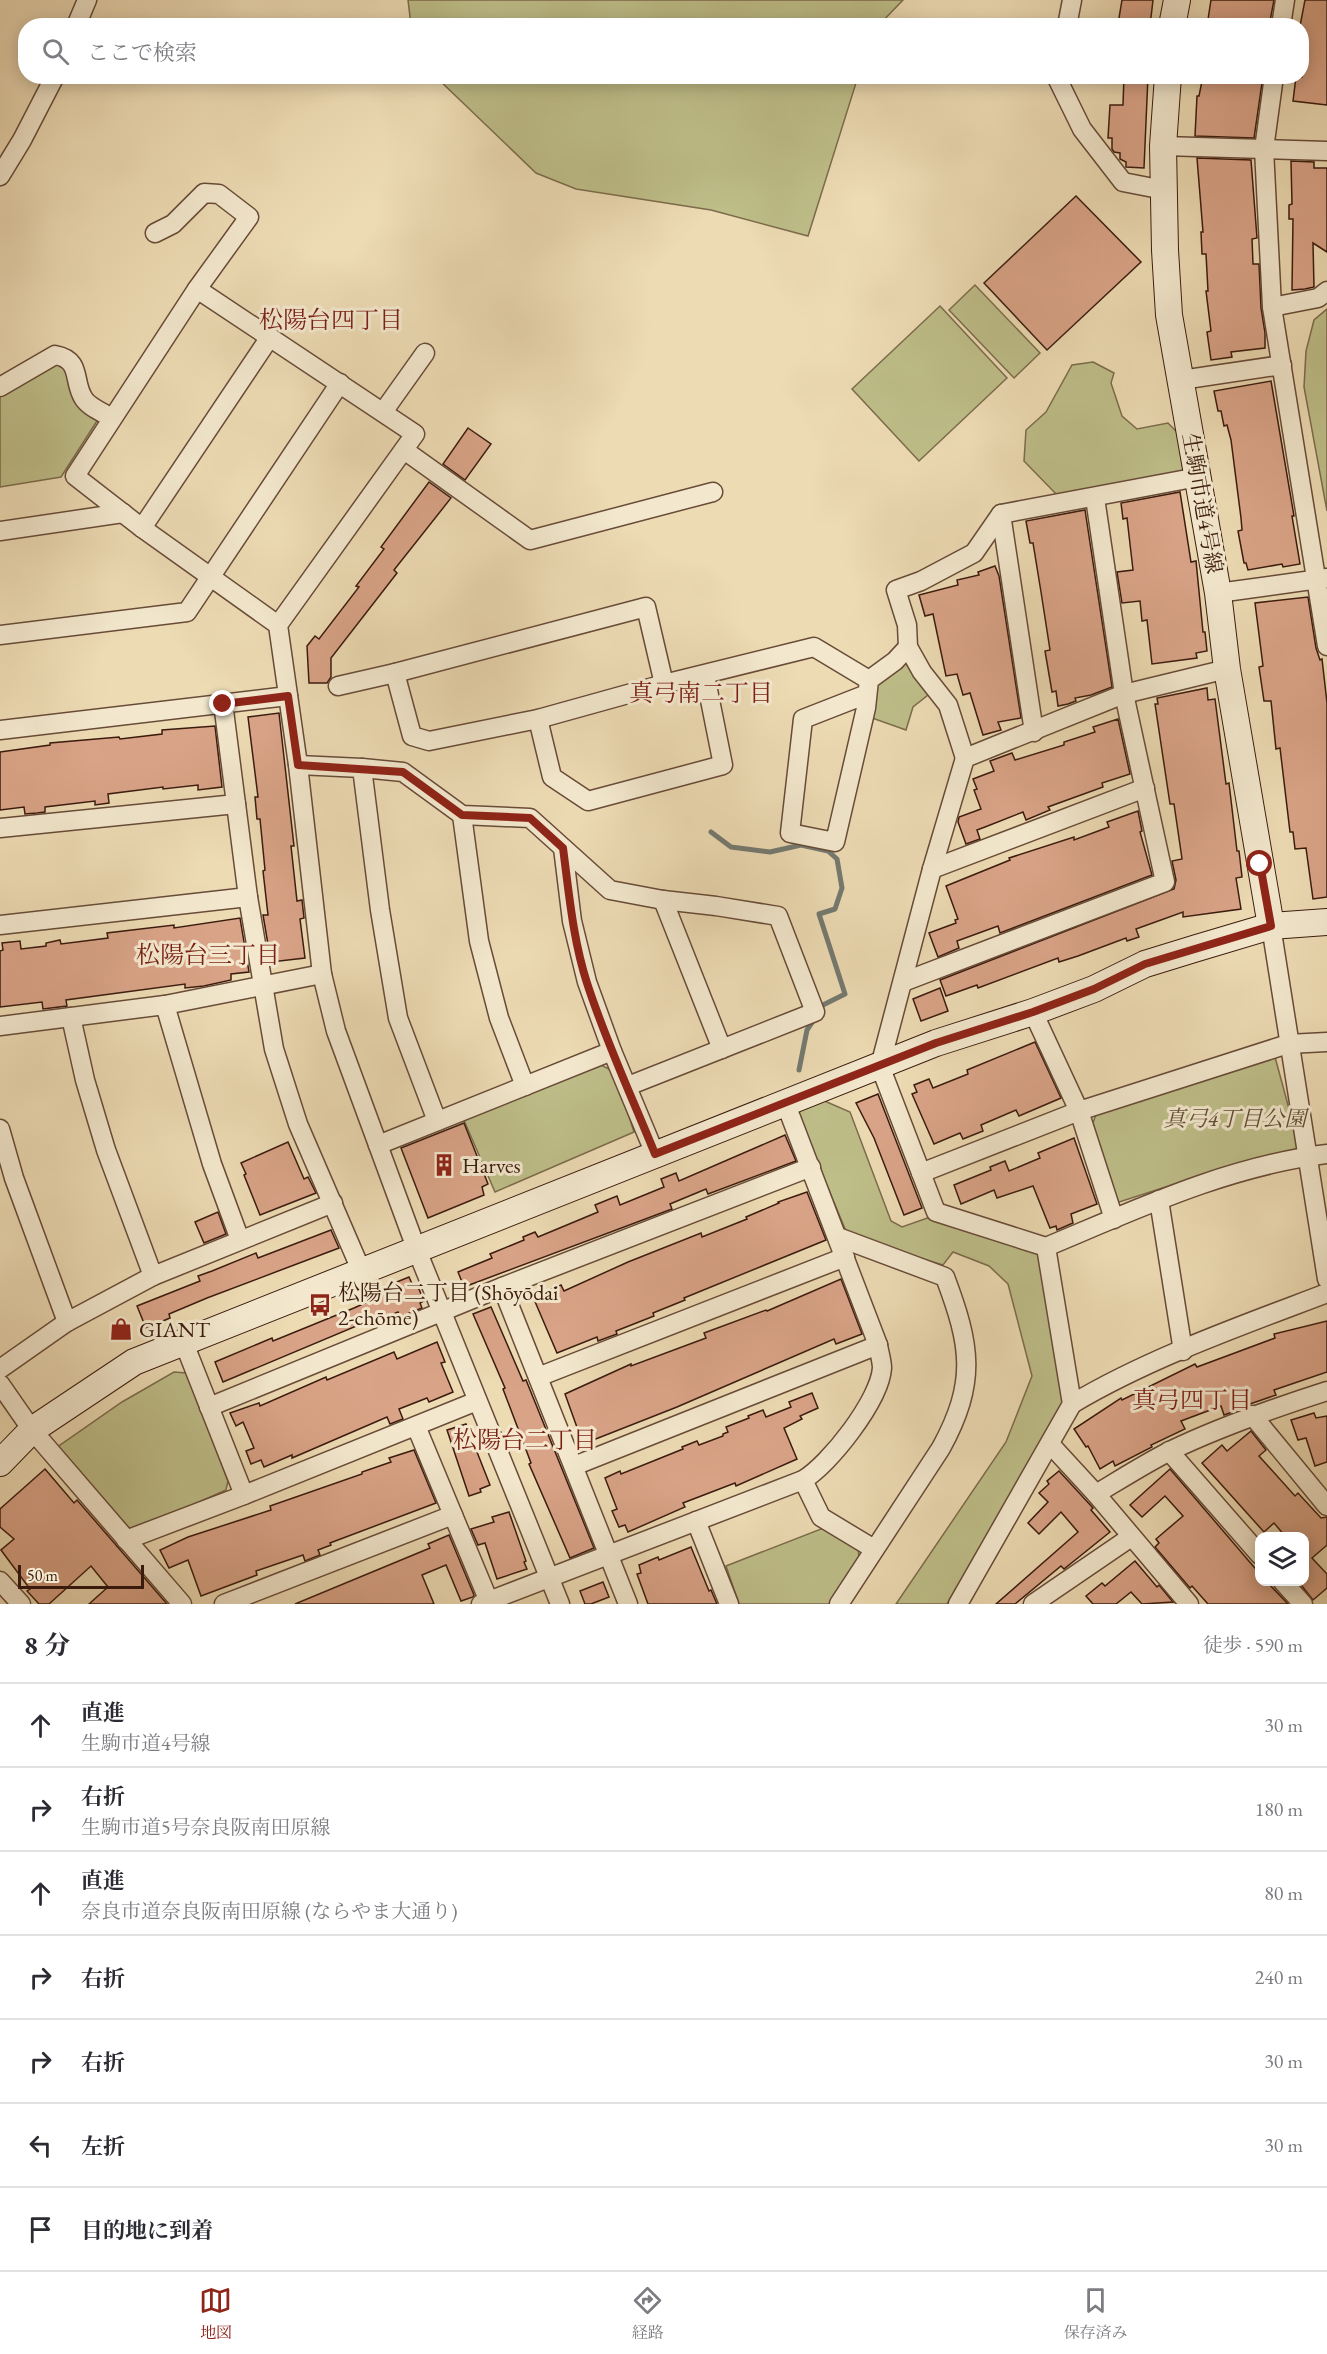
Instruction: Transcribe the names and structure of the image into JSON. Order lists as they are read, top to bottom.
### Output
{
  "streets": {
    "street": ["生駒市道4号線"]
  },
  "districts": [
    "松陽台四丁目",
    "真弓南二丁目",
    "松陽台三丁目",
    "真弓四丁目",
    "松陽台二丁目"
  ],
  "parks": ["真弓4丁目公園"],
  "places": {
    "building": ["Harves"],
    "bus stop": ["松陽台二丁目 (Shōyōdai 2-chōme)"],
    "shop": ["GIANT"]
  },
  "scale_bar": "50 m",
  "page": {
    "search": "ここで検索",
    "scale": "50 m",
    "heading": ["8 分", "徒歩 · 590 m"],
    "list": [
      ["直進", "生駒市道4号線", "30 m"],
      ["右折", "生駒市道5号奈良阪南田原線", "180 m"],
      ["直進", "奈良市道奈良阪南田原線 (ならやま大通り)", "80 m"],
      ["右折", "240 m"],
      ["右折", "30 m"],
      ["左折", "30 m"],
      "目的地に到着"
    ],
    "nav": ["地図", "経路", "保存済み"]
  }
}
